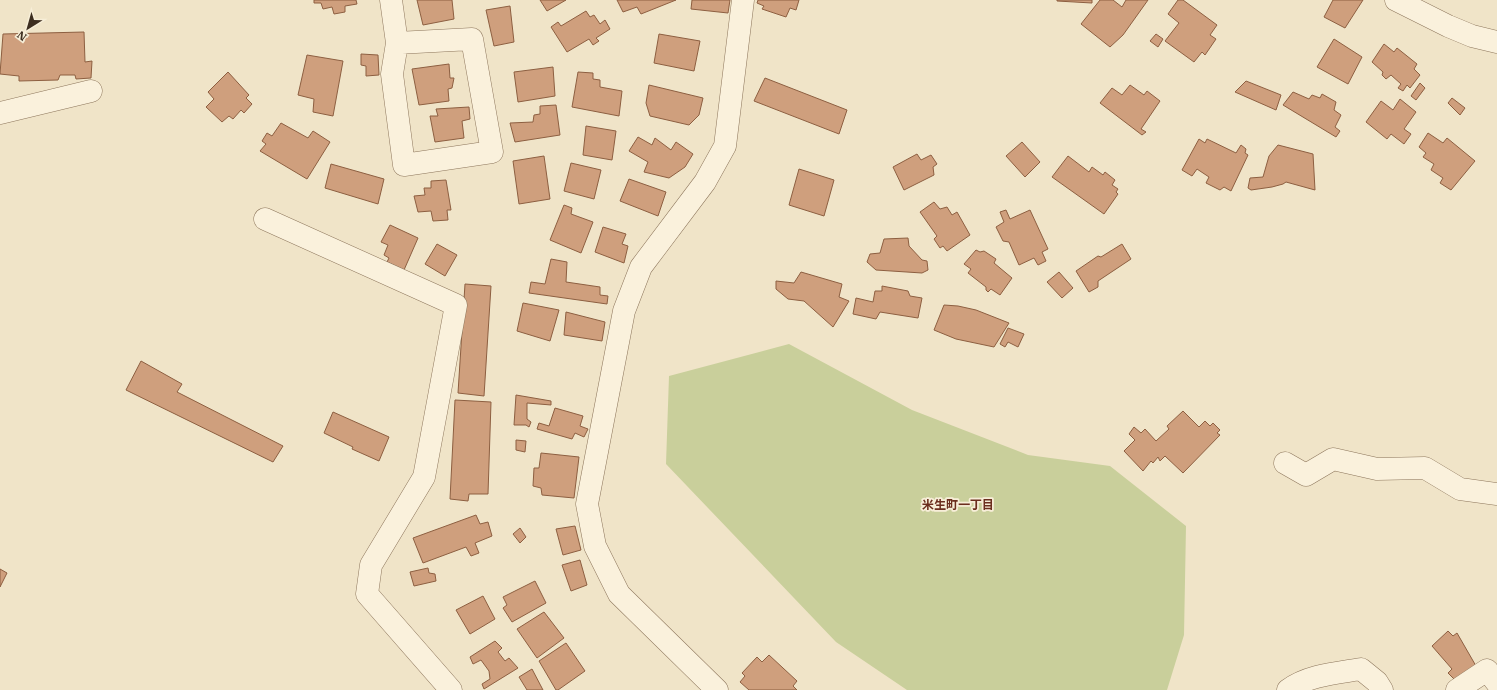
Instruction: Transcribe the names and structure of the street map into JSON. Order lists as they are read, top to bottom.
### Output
{
  "districts": ["米生町一丁目"],
  "north": "bottom left"
}
